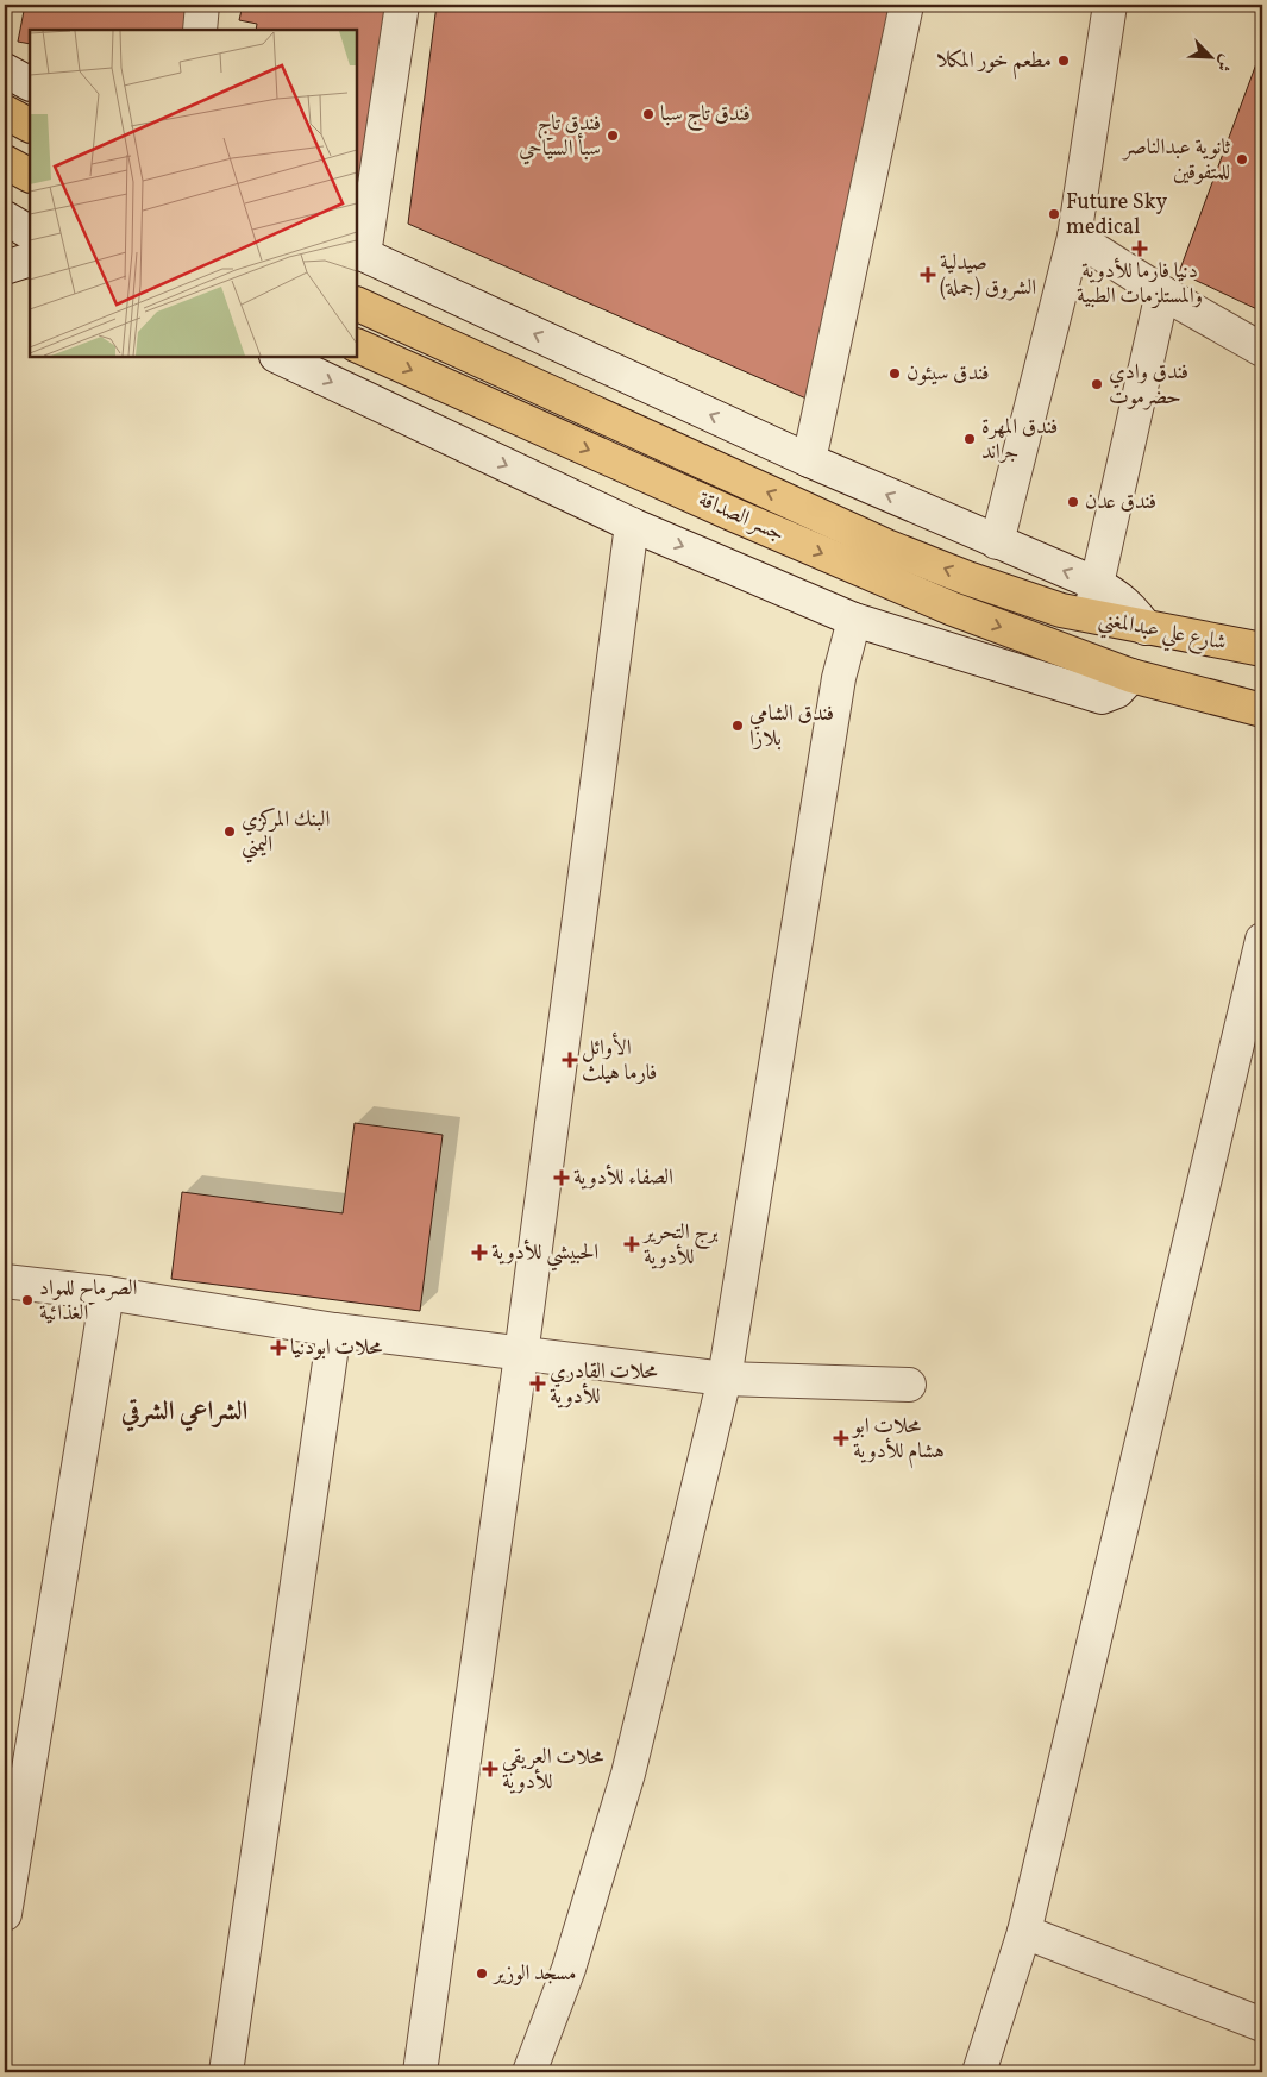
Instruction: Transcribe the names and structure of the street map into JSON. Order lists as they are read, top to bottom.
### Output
{
  "streets": {
    "main road": ["جسر الصداقة", "شارع علي عبدالمغني"]
  },
  "crossings": [
    ["جسر الصداقة", "شارع علي عبدالمغني"]
  ],
  "districts": ["الشراعي الشرقي"],
  "places": {
    "other": [
      "مطعم خور المكلا",
      "فندق تاج سبا",
      "فندق تاج سبأ السياحي",
      "ثانوية عبدالناصر للمتفوقين",
      "Future Sky medical",
      "فندق سيئون",
      "فندق وادي حضرموت",
      "فندق المهرة جراند",
      "فندق عدن",
      "فندق الشامي بلازا",
      "البنك المركزي اليمني",
      "الصرماح للمواد الغذائية",
      "مسجد الوزير"
    ],
    "health": [
      "دنيا فارما للأدوية والمستلزمات الطبية",
      "صيدلية الشروق (جملة)",
      "الأوائل فارما هيلث",
      "الصفاء للأدوية",
      "برج التحرير للأدوية",
      "الحبيشي للأدوية",
      "محلات ابودنيا",
      "محلات القادري للأدوية",
      "محلات ابو هشام للأدوية",
      "محلات العريقي للأدوية"
    ]
  },
  "north": "bottom right"
}
